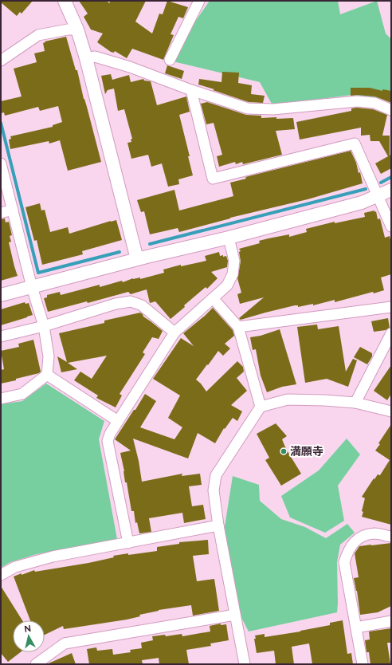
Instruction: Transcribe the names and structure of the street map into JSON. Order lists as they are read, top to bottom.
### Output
{
  "places": ["満願寺"],
  "north": "top"
}
